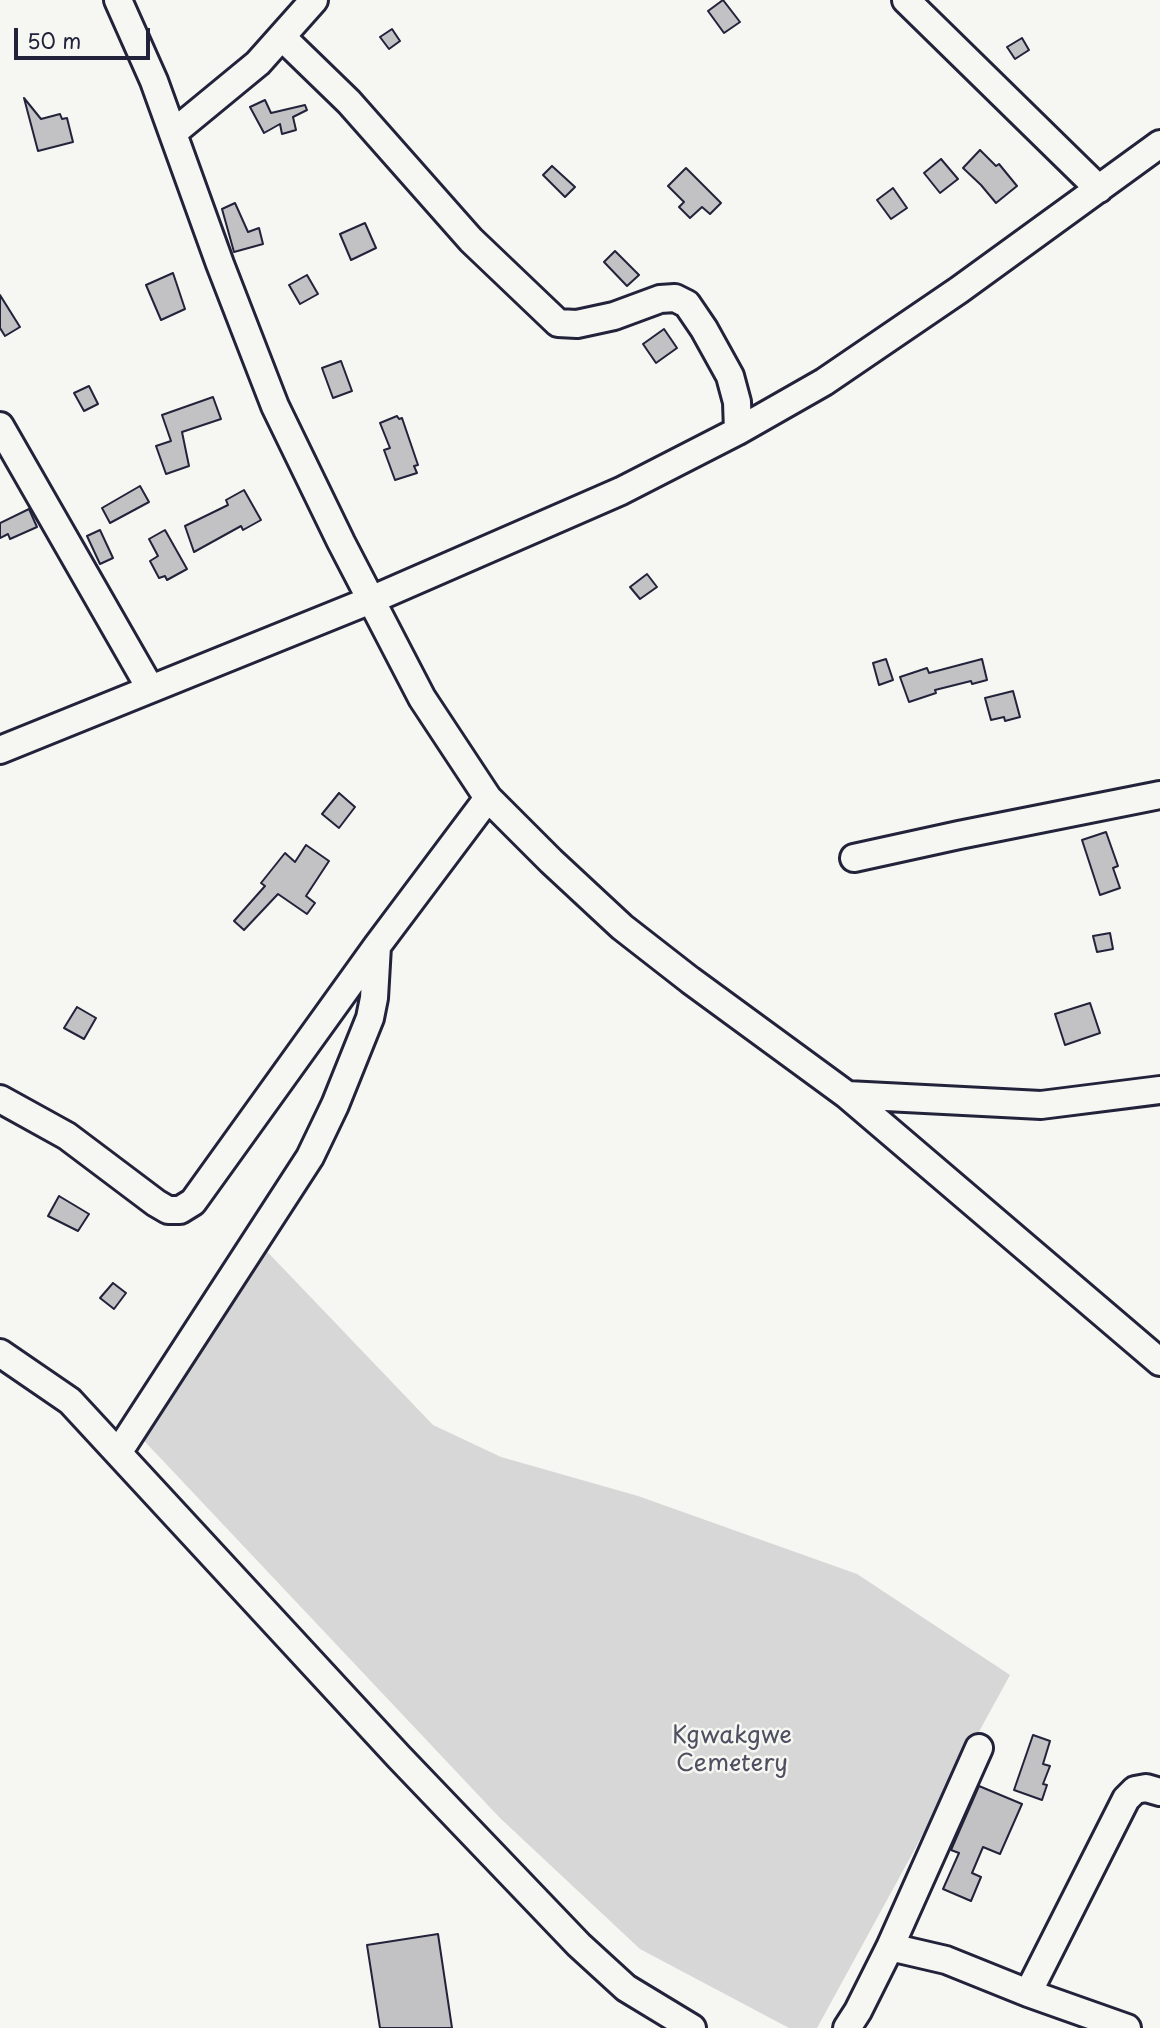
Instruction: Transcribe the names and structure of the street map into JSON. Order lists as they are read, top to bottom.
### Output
{
  "parks": ["Kgwakgwe Cemetery"],
  "scale_bar": "50 m"
}
